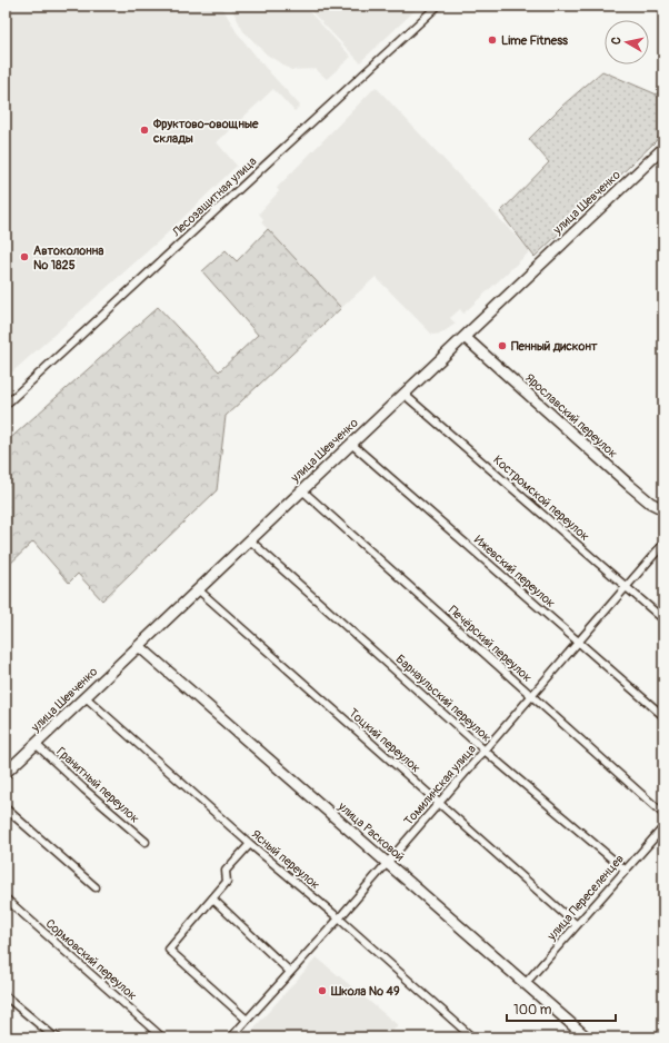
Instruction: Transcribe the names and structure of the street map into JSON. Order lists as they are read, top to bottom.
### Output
{
  "streets": {
    "main road": ["улица Шевченко", "Ярославский переулок", "улица Расковой"],
    "street": [
      "Лесозащитная улица",
      "Костромской переулок",
      "Ижевский переулок",
      "Печёрский переулок",
      "Барнаульский переулок",
      "Тоцкий переулок",
      "Гранитный переулок",
      "Томилинская улица",
      "Ясный переулок",
      "улица Переселенцев",
      "Сормовский переулок"
    ]
  },
  "crossings": [
    ["улица Шевченко", "Ярославский переулок"],
    ["улица Шевченко", "Костромской переулок"],
    ["улица Шевченко", "Ижевский переулок"],
    ["улица Шевченко", "Печёрский переулок"],
    ["улица Шевченко", "Барнаульский переулок"],
    ["улица Шевченко", "Тоцкий переулок"],
    ["улица Шевченко", "Гранитный переулок"],
    ["улица Шевченко", "улица Расковой"],
    ["улица Шевченко", "Ясный переулок"],
    ["Костромской переулок", "Томилинская улица"],
    ["Ижевский переулок", "Томилинская улица"],
    ["Печёрский переулок", "Томилинская улица"],
    ["Барнаульский переулок", "Томилинская улица"],
    ["Барнаульский переулок", "улица Переселенцев"],
    ["Тоцкий переулок", "Томилинская улица"],
    ["Тоцкий переулок", "улица Переселенцев"],
    ["Томилинская улица", "улица Расковой"],
    ["Томилинская улица", "Ясный переулок"],
    ["улица Расковой", "улица Переселенцев"]
  ],
  "places": [
    "Lime Fitness",
    "Фруктово-овощные склады",
    "Автоколонна № 1825",
    "Пенный дисконт",
    "Школа № 49"
  ],
  "scale_bar": "100 m",
  "north": "left"
}
